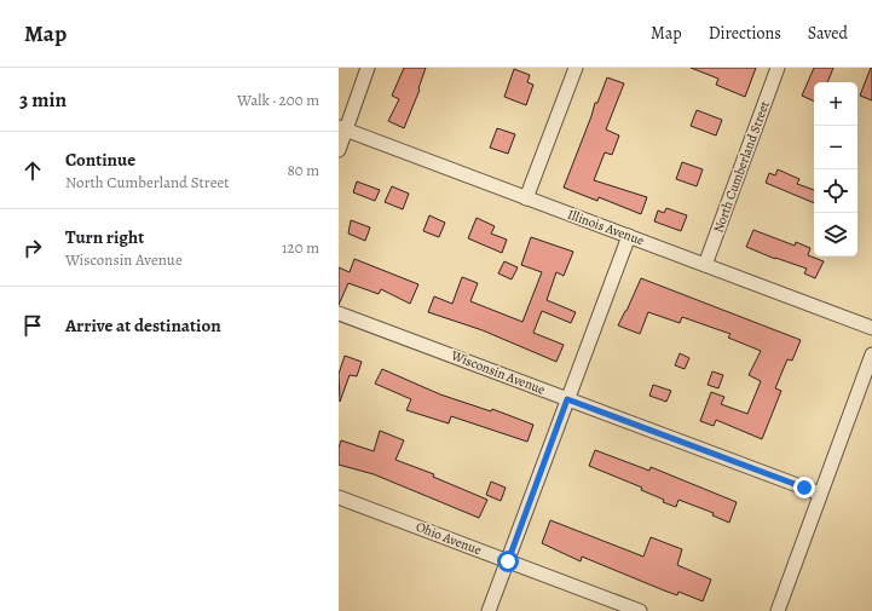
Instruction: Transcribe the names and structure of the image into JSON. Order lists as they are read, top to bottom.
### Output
{
  "streets": {
    "street": [
      "North Cumberland Street",
      "Illinois Avenue",
      "Wisconsin Avenue",
      "Ohio Avenue"
    ]
  },
  "crossings": [
    ["North Cumberland Street", "Illinois Avenue"]
  ],
  "page": {
    "header": "Map",
    "nav": ["Map", "Directions", "Saved"],
    "heading": ["3 min", "Walk · 200 m"],
    "map_buttons": ["+", "−"],
    "list": [
      ["Continue", "North Cumberland Street", "80 m"],
      ["Turn right", "Wisconsin Avenue", "120 m"],
      "Arrive at destination"
    ]
  }
}
